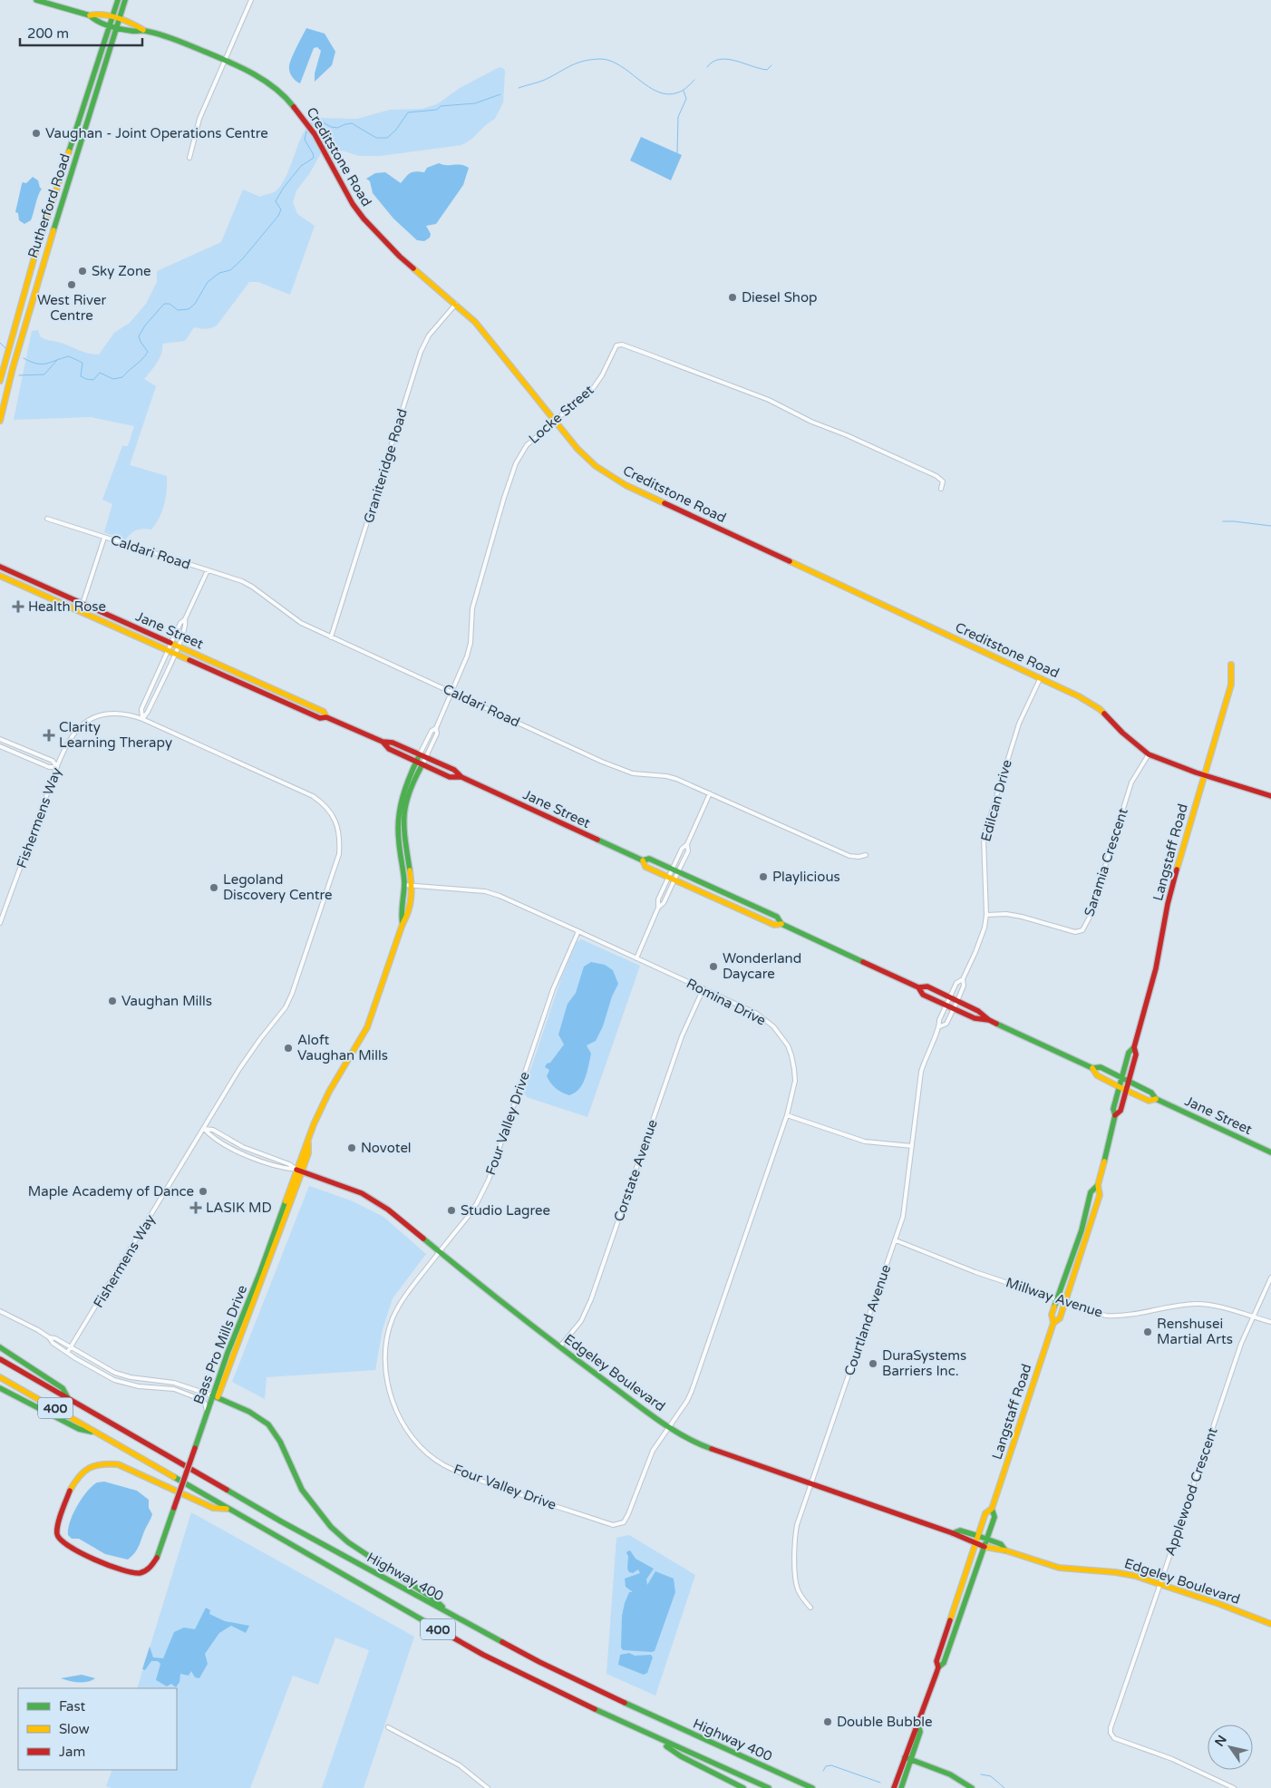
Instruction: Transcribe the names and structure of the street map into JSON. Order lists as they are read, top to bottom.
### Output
{
  "streets": {
    "main road": [
      "Creditstone Road",
      "Rutherford Road",
      "Jane Street",
      "Langstaff Road",
      "Bass Pro Mills Drive",
      "Edgeley Boulevard",
      "400",
      "Highway 400"
    ],
    "street": [
      "Locke Street",
      "Graniteridge Road",
      "Caldari Road",
      "Edilcan Drive",
      "Fishermens Way",
      "Saramia Crescent",
      "Romina Drive",
      "Four Valley Drive",
      "Corstate Avenue",
      "Millway Avenue",
      "Courtland Avenue",
      "Applewood Crescent"
    ]
  },
  "crossings": [
    ["Creditstone Road", "Rutherford Road"],
    ["Creditstone Road", "Locke Street"],
    ["Creditstone Road", "Graniteridge Road"],
    ["Creditstone Road", "Edilcan Drive"],
    ["Creditstone Road", "Langstaff Road"],
    ["Creditstone Road", "Saramia Crescent"],
    ["Locke Street", "Caldari Road"],
    ["Locke Street", "Jane Street"],
    ["Locke Street", "Bass Pro Mills Drive"],
    ["Graniteridge Road", "Caldari Road"],
    ["Jane Street", "Edilcan Drive"],
    ["Jane Street", "Langstaff Road"],
    ["Jane Street", "Courtland Avenue"],
    ["Jane Street", "Bass Pro Mills Drive"],
    ["Edilcan Drive", "Saramia Crescent"],
    ["Edilcan Drive", "Courtland Avenue"],
    ["Langstaff Road", "Millway Avenue"],
    ["Langstaff Road", "Edgeley Boulevard"],
    ["Romina Drive", "Four Valley Drive"],
    ["Romina Drive", "Corstate Avenue"],
    ["Romina Drive", "Bass Pro Mills Drive"],
    ["Romina Drive", "Edgeley Boulevard"],
    ["Four Valley Drive", "Edgeley Boulevard"],
    ["Corstate Avenue", "Edgeley Boulevard"],
    ["Millway Avenue", "Courtland Avenue"],
    ["Millway Avenue", "Applewood Crescent"],
    ["Courtland Avenue", "Edgeley Boulevard"],
    ["Bass Pro Mills Drive", "Edgeley Boulevard"],
    ["Bass Pro Mills Drive", "Highway 400"],
    ["Edgeley Boulevard", "Applewood Crescent"]
  ],
  "places": {
    "other": [
      "Vaughan - Joint Operations Centre",
      "Sky Zone",
      "West River Centre",
      "Diesel Shop",
      "Playlicious",
      "Legoland Discovery Centre",
      "Wonderland Daycare",
      "Vaughan Mills",
      "Aloft Vaughan Mills",
      "Novotel",
      "Maple Academy of Dance",
      "Studio Lagree",
      "Renshusei Martial Arts",
      "DuraSystems Barriers Inc.",
      "Double Bubble"
    ],
    "health": ["Health Rose", "Clarity Learning Therapy", "LASIK MD"]
  },
  "legend": ["Fast", "Slow", "Jam"],
  "scale_bar": "200 m",
  "north": "top left"
}
